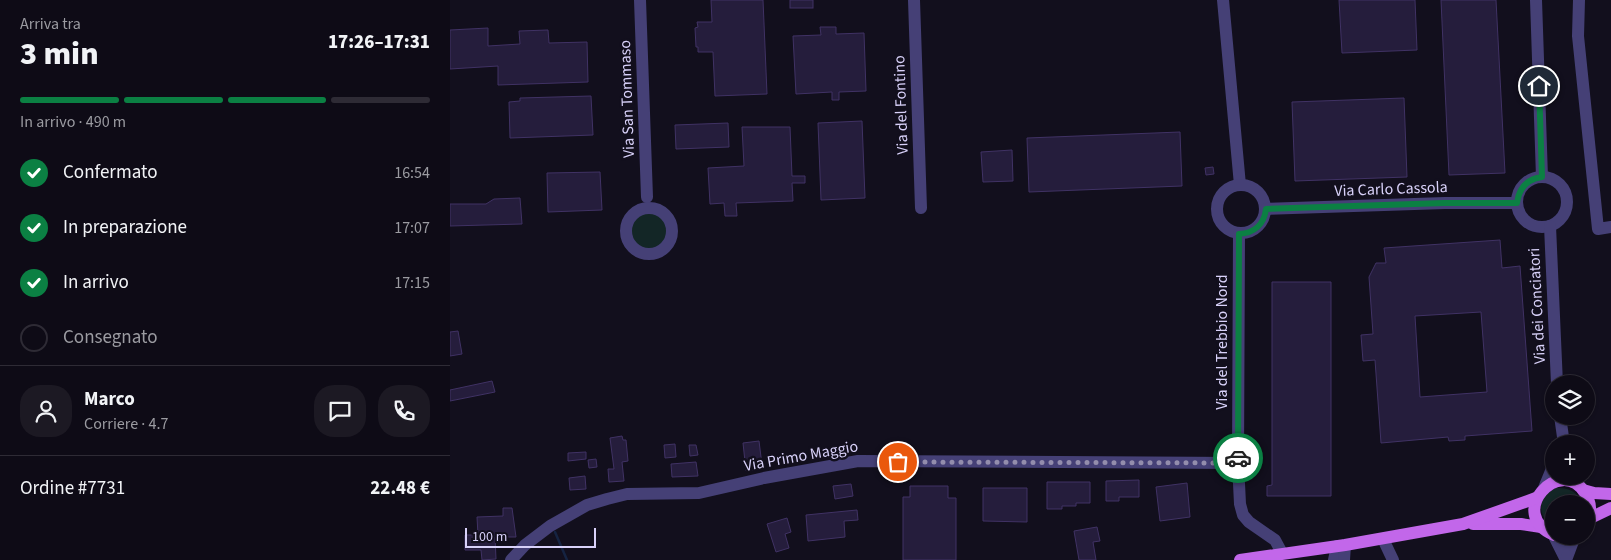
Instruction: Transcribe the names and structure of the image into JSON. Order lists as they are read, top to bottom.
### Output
{
  "streets": {
    "street": [
      "Via San Tommaso",
      "Via del Fontino",
      "Via Carlo Cassola",
      "Via dei Conciatori",
      "Via del Trebbio Nord",
      "Via Primo Maggio"
    ]
  },
  "crossings": [
    ["Via Carlo Cassola", "Via dei Conciatori"],
    ["Via Carlo Cassola", "Via del Trebbio Nord"],
    ["Via del Trebbio Nord", "Via Primo Maggio"]
  ],
  "scale_bar": "100 m",
  "page": {
    "heading": ["3 min", "Arriva tra", "17:26–17:31"],
    "panel": [
      "Marco",
      "Corriere · 4.7",
      "Ordine #7731",
      "22.48 €"
    ],
    "bar": "In arrivo · 490 m",
    "list": [
      ["Confermato", "16:54"],
      ["In preparazione", "17:07"],
      ["In arrivo", "17:15"],
      "Consegnato"
    ],
    "map_buttons": ["+", "−"],
    "scale": "100 m"
  }
}
